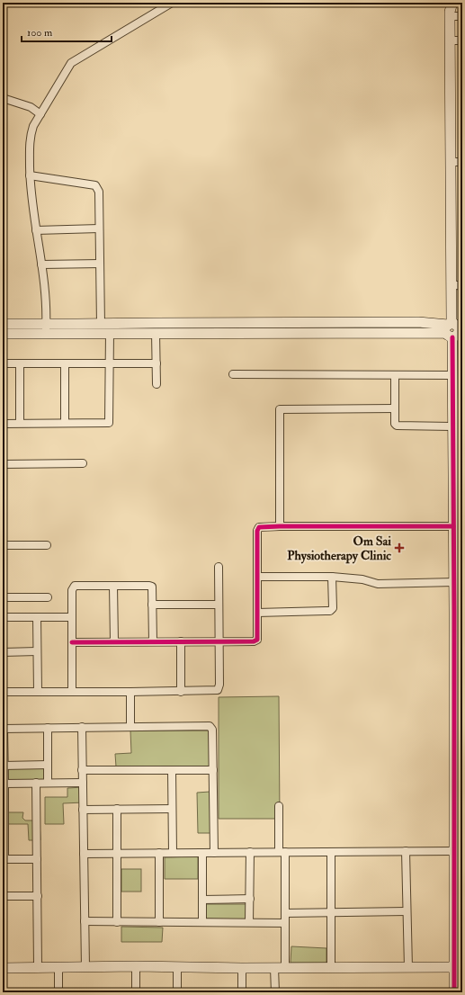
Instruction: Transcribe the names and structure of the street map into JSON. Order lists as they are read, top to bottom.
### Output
{
  "places": {
    "health": ["Om Sai Physiotherapy Clinic"]
  },
  "scale_bar": "100 m"
}
